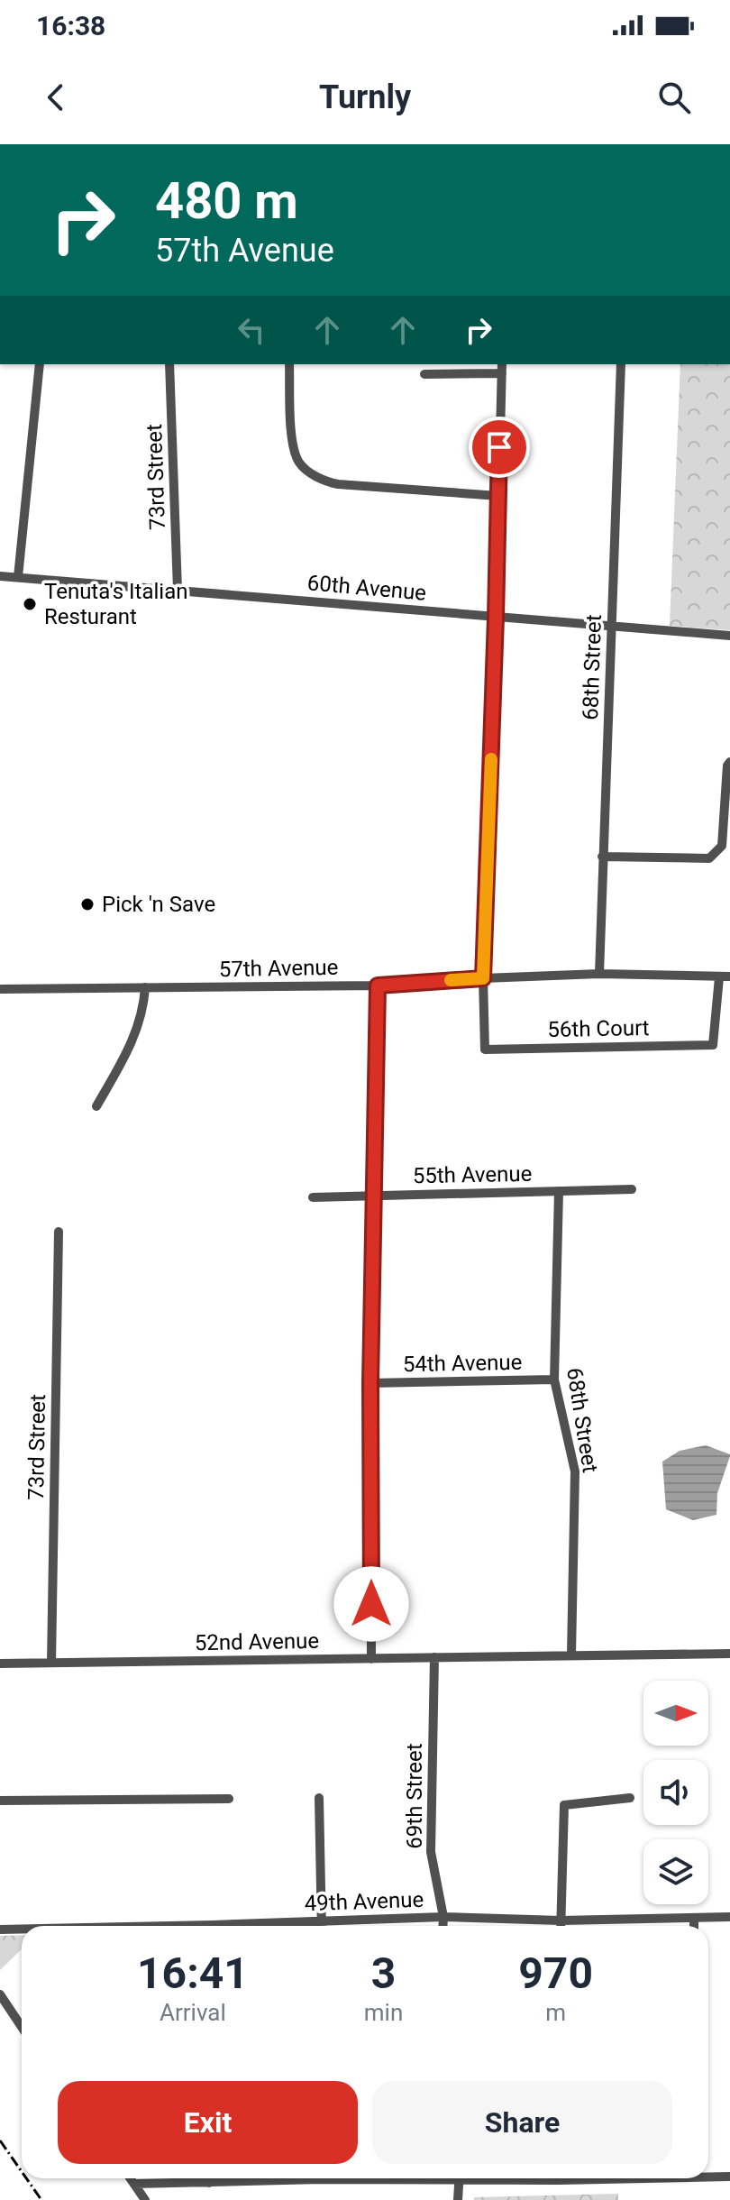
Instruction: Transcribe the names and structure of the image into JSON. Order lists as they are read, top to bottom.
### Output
{
  "streets": {
    "street": [
      "73rd Street",
      "60th Avenue",
      "68th Street",
      "57th Avenue",
      "56th Court",
      "55th Avenue",
      "54th Avenue",
      "52nd Avenue",
      "69th Street",
      "49th Avenue"
    ]
  },
  "crossings": [
    ["73rd Street", "60th Avenue"],
    ["73rd Street", "52nd Avenue"],
    ["60th Avenue", "68th Street"],
    ["68th Street", "57th Avenue"],
    ["68th Street", "55th Avenue"],
    ["68th Street", "54th Avenue"],
    ["68th Street", "52nd Avenue"],
    ["57th Avenue", "56th Court"],
    ["52nd Avenue", "69th Street"],
    ["69th Street", "49th Avenue"]
  ],
  "places": ["Tenuta's Italian Resturant", "Pick 'n Save"],
  "north": "right",
  "page": {
    "status": "16:38",
    "header": "Turnly",
    "turn": ["480 m", "57th Avenue"],
    "eta": [
      "16:41",
      "Arrival",
      "3",
      "min",
      "970",
      "m"
    ],
    "buttons": ["Exit", "Share"]
  }
}
